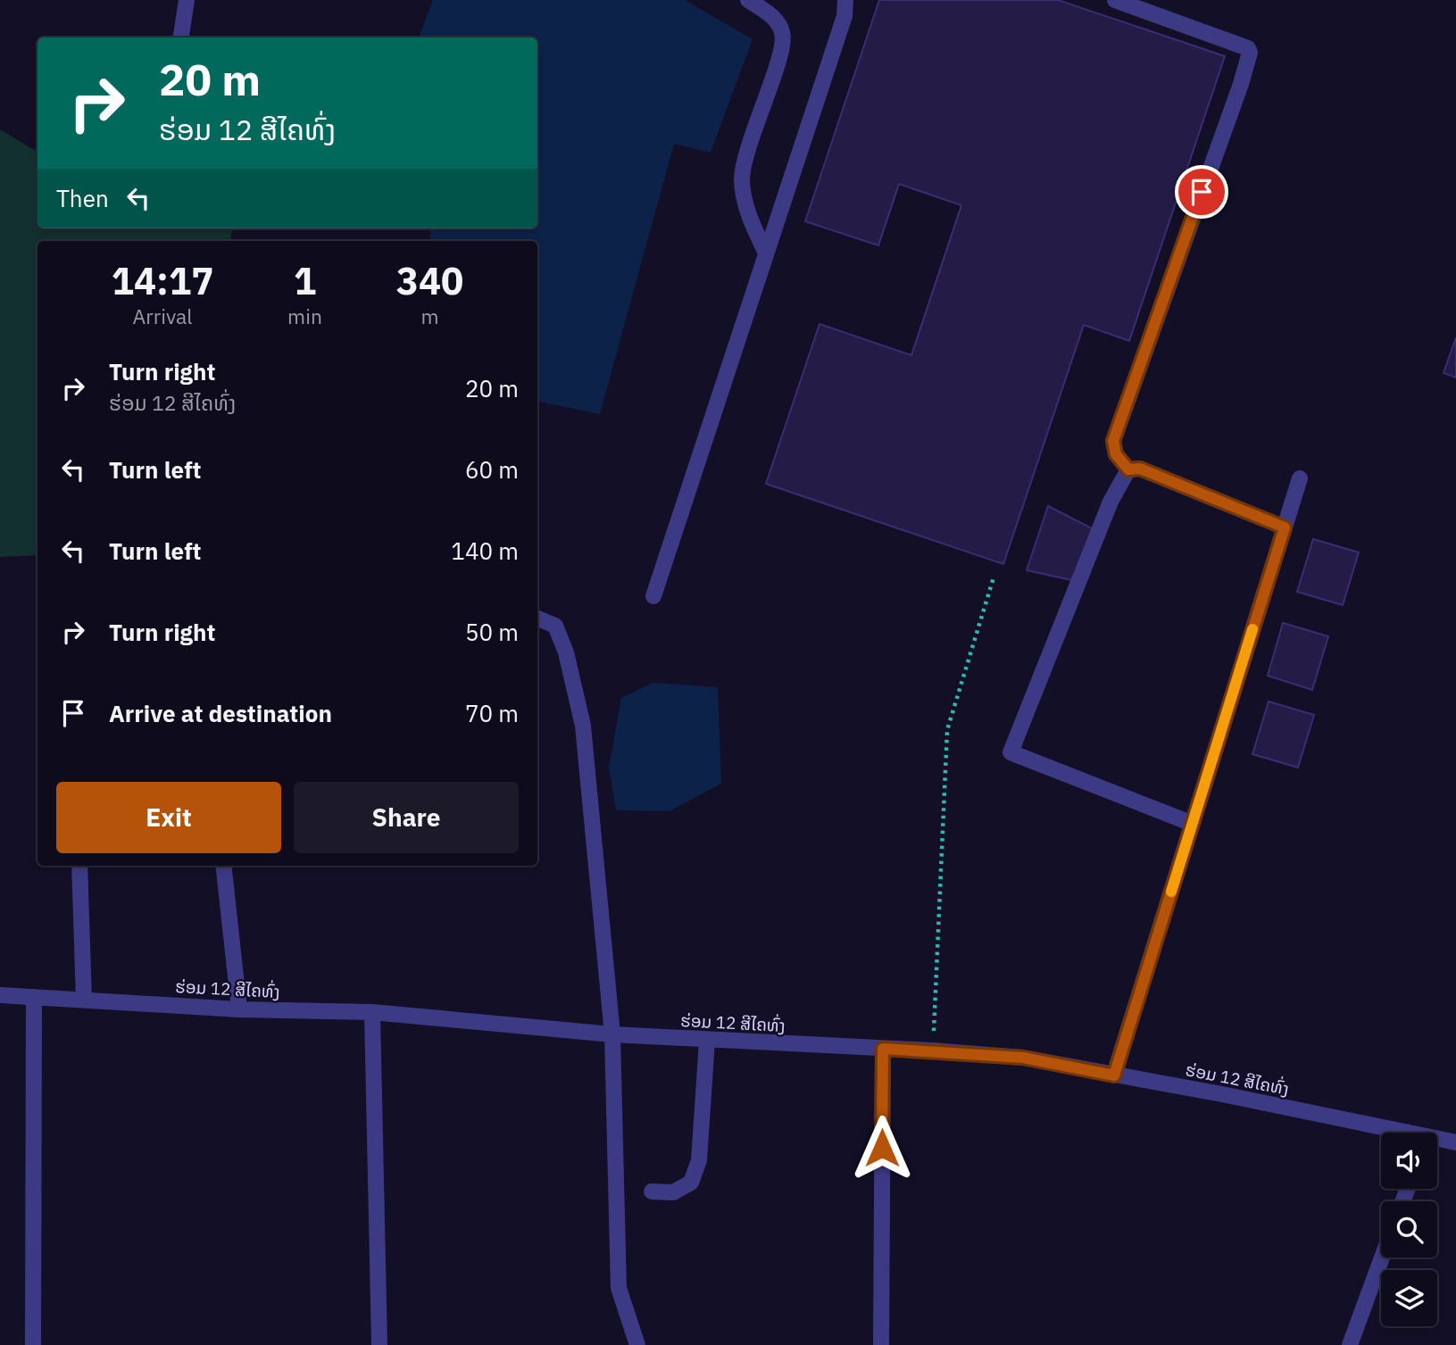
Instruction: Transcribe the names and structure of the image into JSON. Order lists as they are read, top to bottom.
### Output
{
  "streets": {
    "street": ["ຮ່ອມ 12 ສີໄຄທົ່ງ"]
  },
  "page": {
    "turn": ["20 m", "ຮ່ອມ 12 ສີໄຄທົ່ງ"],
    "then": "Then",
    "eta": [
      "14:17",
      "Arrival",
      "1",
      "min",
      "340",
      "m"
    ],
    "list": [
      {
        "name": "Turn right",
        "note": "ຮ່ອມ 12 ສີໄຄທົ່ງ",
        "value": "20 m"
      },
      {
        "name": "Turn left",
        "value": "60 m"
      },
      {
        "name": "Turn left",
        "value": "140 m"
      },
      {
        "name": "Turn right",
        "value": "50 m"
      },
      {
        "name": "Arrive at destination",
        "value": "70 m"
      }
    ],
    "buttons": ["Exit", "Share"]
  }
}
